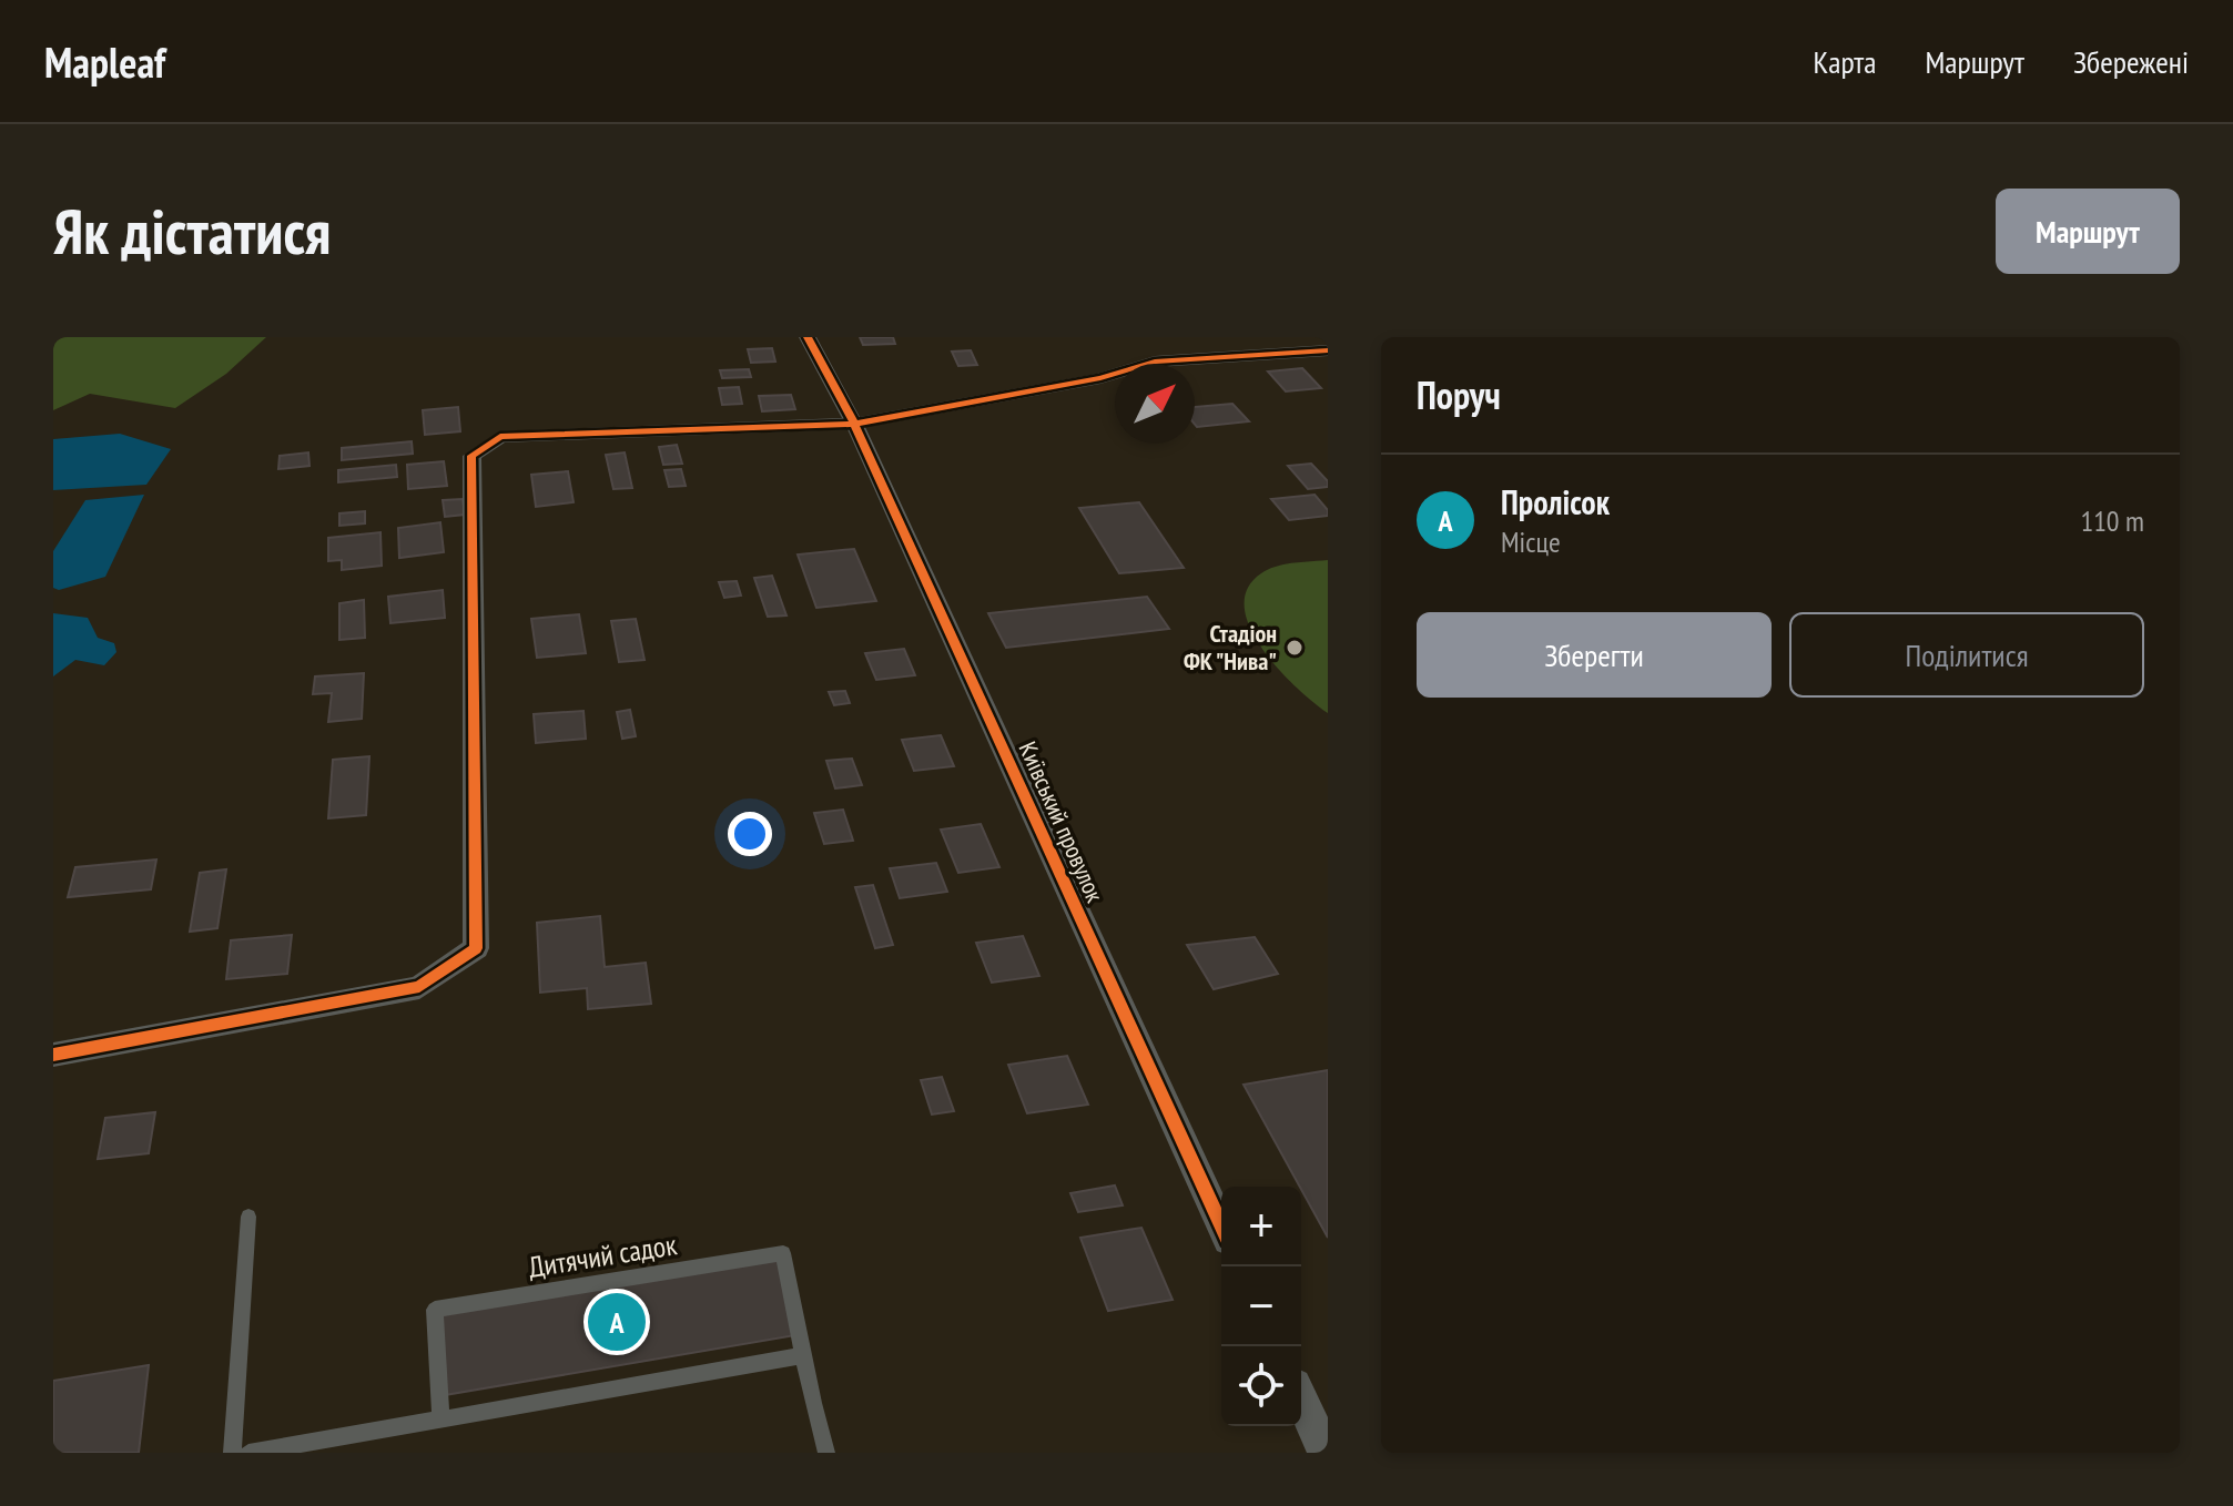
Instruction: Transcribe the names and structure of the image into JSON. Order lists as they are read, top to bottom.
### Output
{
  "streets": {
    "street": ["Київський провулок"],
    "lane": ["Дитячий садок"]
  },
  "places": ["Стадіон ФК \"Нива\""],
  "north": "top right",
  "page": {
    "header": "Mapleaf",
    "nav": ["Карта", "Маршрут", "Збережені"],
    "buttons": [
      "Маршрут",
      ["Зберегти", "Поділитися"]
    ],
    "title": "Як дістатися",
    "heading": "Поруч",
    "list": [
      {
        "mark": "A",
        "name": "Пролісок",
        "note": "Місце",
        "value": "110 m"
      }
    ],
    "map_buttons": ["+", "−"],
    "pins": "A"
  }
}
